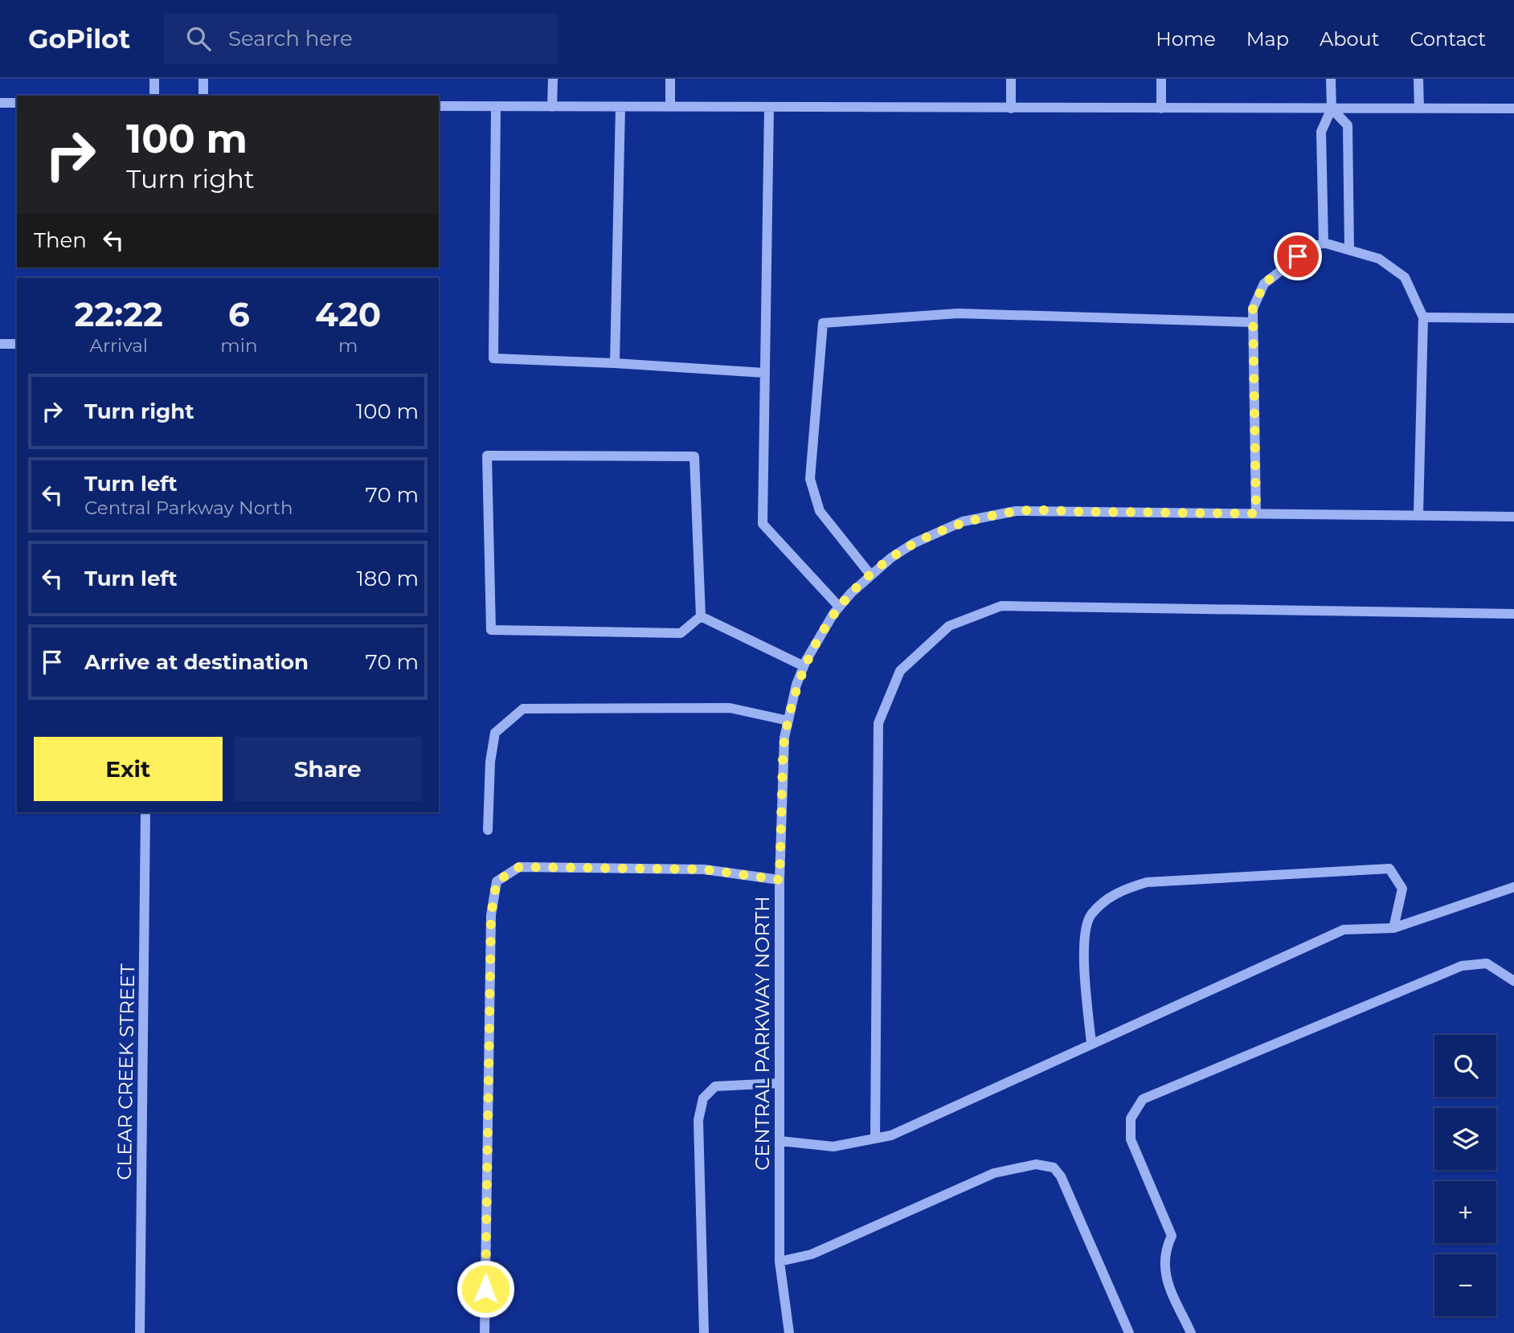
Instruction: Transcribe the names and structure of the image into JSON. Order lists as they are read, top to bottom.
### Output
{
  "streets": {
    "street": ["CENTRAL PARKWAY NORTH", "CLEAR CREEK STREET"]
  },
  "page": {
    "header": "GoPilot",
    "search": "Search here",
    "nav": [
      "Home",
      "Map",
      "About",
      "Contact"
    ],
    "turn": ["100 m", "Turn right"],
    "then": "Then",
    "eta": [
      "22:22",
      "Arrival",
      "6",
      "min",
      "420",
      "m"
    ],
    "list": [
      {
        "name": "Turn right",
        "value": "100 m"
      },
      {
        "name": "Turn left",
        "note": "Central Parkway North",
        "value": "70 m"
      },
      {
        "name": "Turn left",
        "value": "180 m"
      },
      {
        "name": "Arrive at destination",
        "value": "70 m"
      }
    ],
    "buttons": ["Exit", "Share"],
    "map_buttons": ["+", "−"]
  }
}
